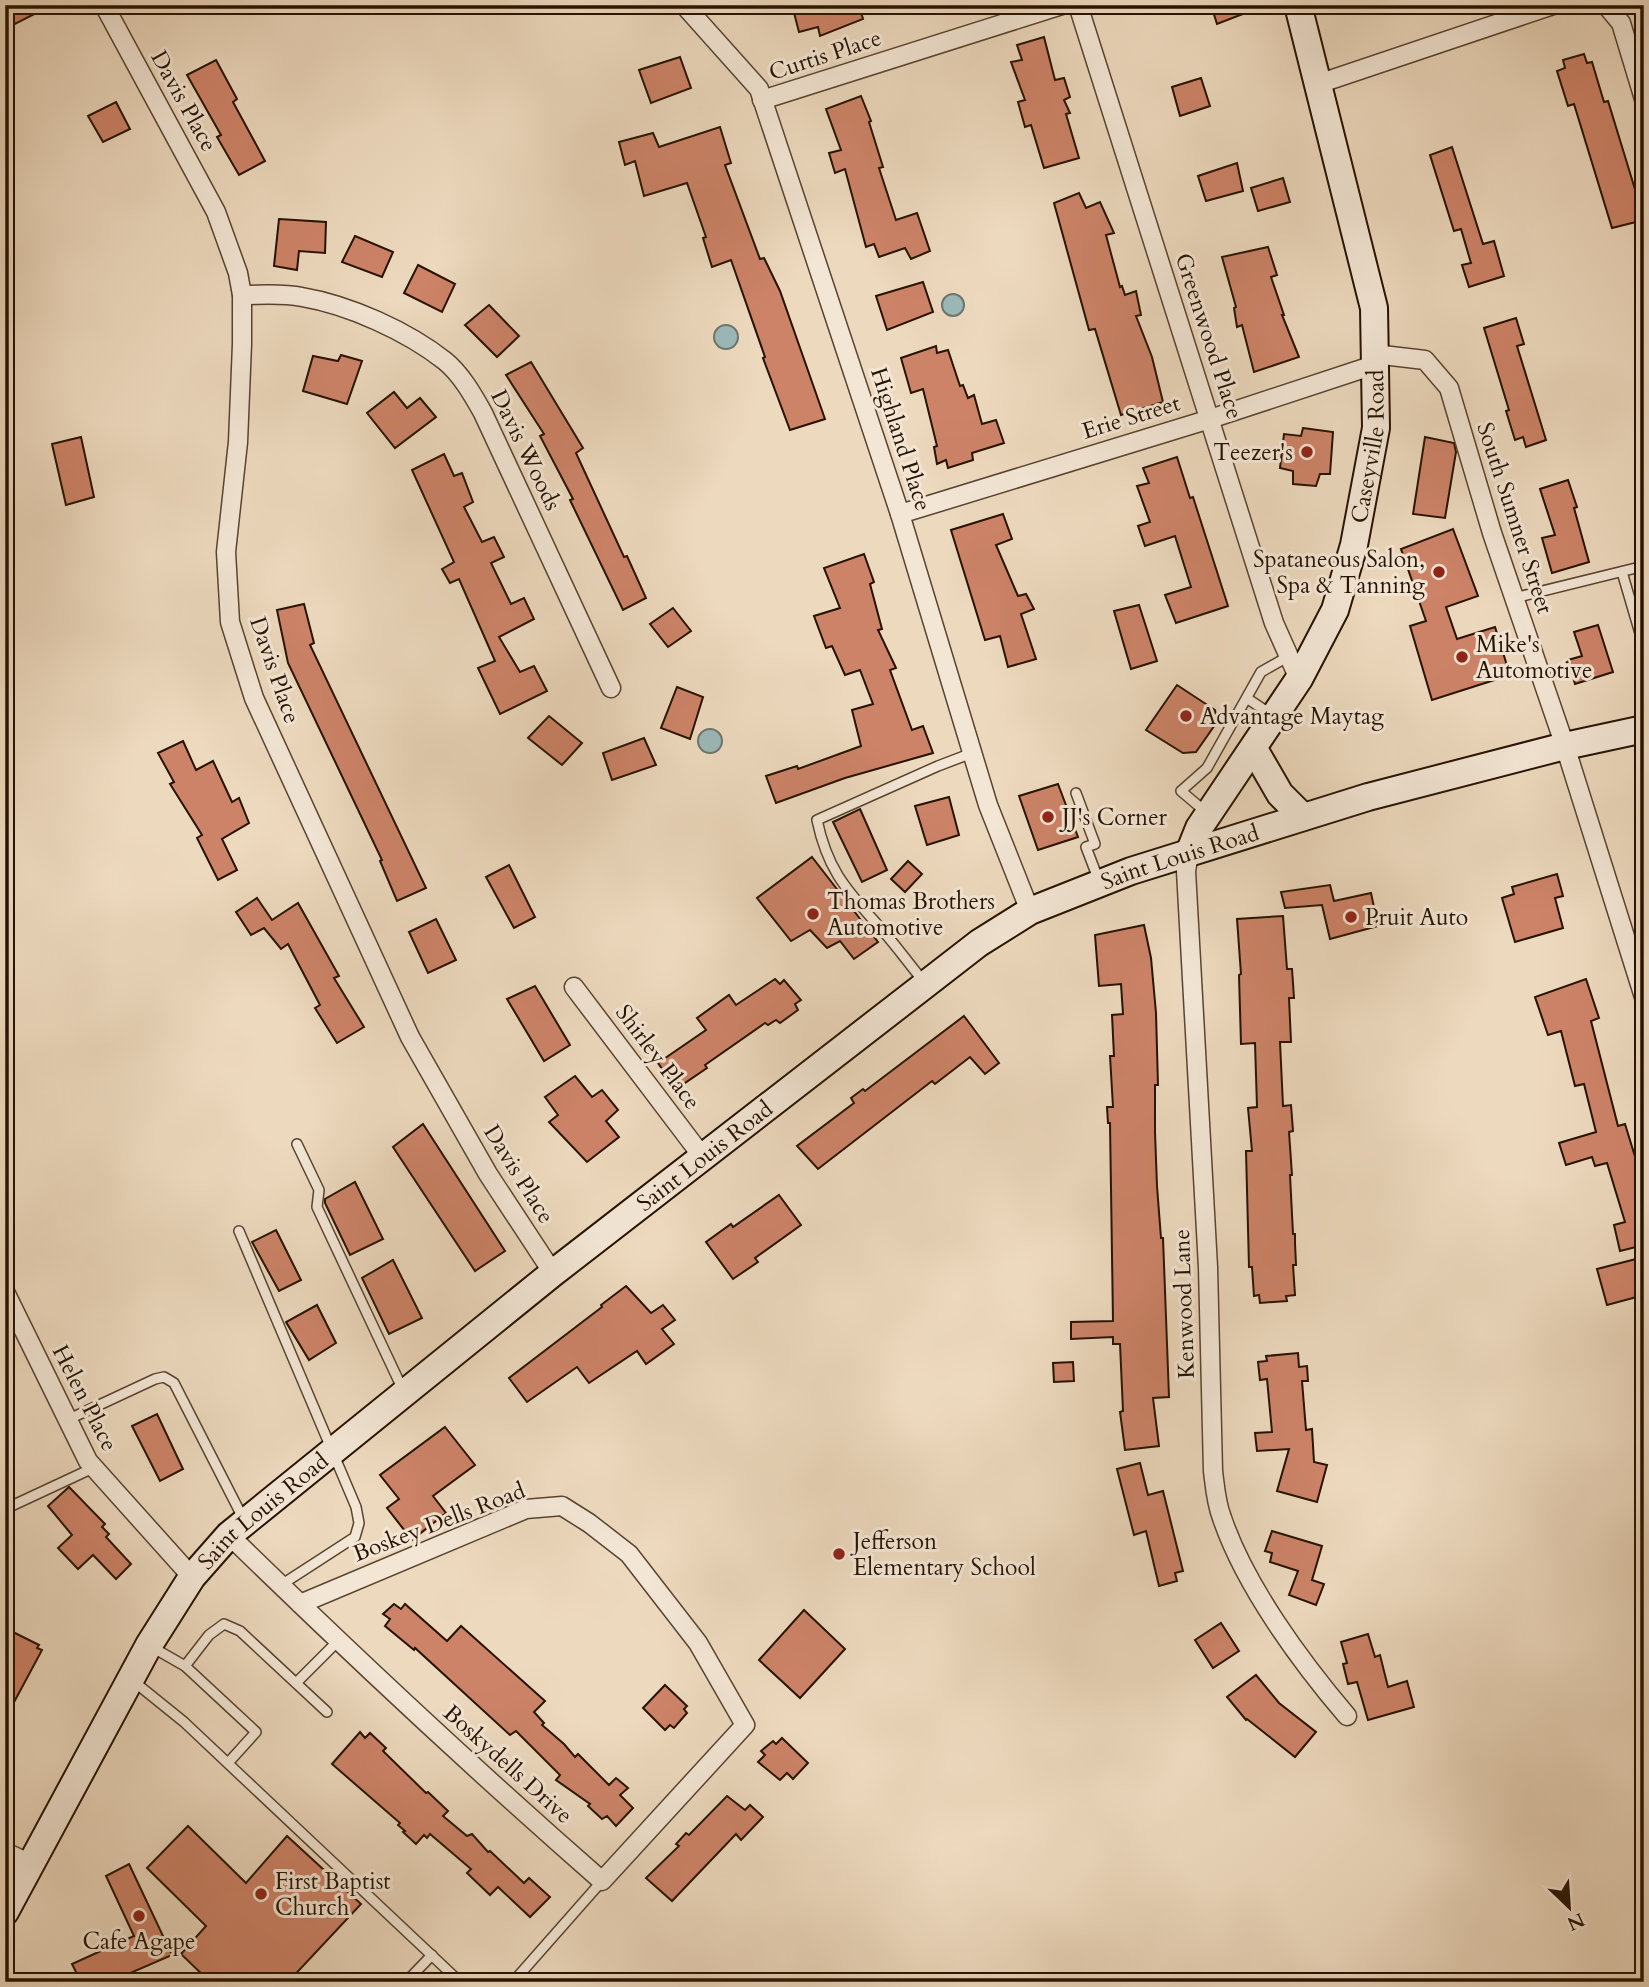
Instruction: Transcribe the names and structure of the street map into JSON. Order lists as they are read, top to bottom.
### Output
{
  "streets": {
    "street": [
      "Curtis Place",
      "Davis Place",
      "Greenwood Place",
      "Erie Street",
      "Highland Place",
      "Caseyville Road",
      "Davis Woods",
      "South Sumner Street",
      "Saint Louis Road",
      "Shirley Place",
      "Kenwood Lane",
      "Helen Place",
      "Boskey Dells Road",
      "Boskydells Drive"
    ]
  },
  "crossings": [
    ["Curtis Place", "Highland Place"],
    ["Davis Place", "Davis Woods"],
    ["Davis Place", "Saint Louis Road"],
    ["Greenwood Place", "Erie Street"],
    ["Greenwood Place", "Caseyville Road"],
    ["Erie Street", "Highland Place"],
    ["Erie Street", "Caseyville Road"],
    ["Erie Street", "South Sumner Street"],
    ["Highland Place", "Saint Louis Road"],
    ["Caseyville Road", "South Sumner Street"],
    ["Caseyville Road", "Saint Louis Road"],
    ["Caseyville Road", "Kenwood Lane"],
    ["South Sumner Street", "Saint Louis Road"],
    ["Saint Louis Road", "Shirley Place"],
    ["Saint Louis Road", "Kenwood Lane"],
    ["Saint Louis Road", "Helen Place"],
    ["Saint Louis Road", "Boskydells Drive"],
    ["Boskey Dells Road", "Boskydells Drive"]
  ],
  "places": [
    "Teezer's",
    "Spataneous Salon, Spa & Tanning",
    "Mike's Automotive",
    "Advantage Maytag",
    "JJ's Corner",
    "Thomas Brothers Automotive",
    "Pruit Auto",
    "Jefferson Elementary School",
    "First Baptist Church",
    "Cafe Agape"
  ],
  "north": "bottom right"
}
